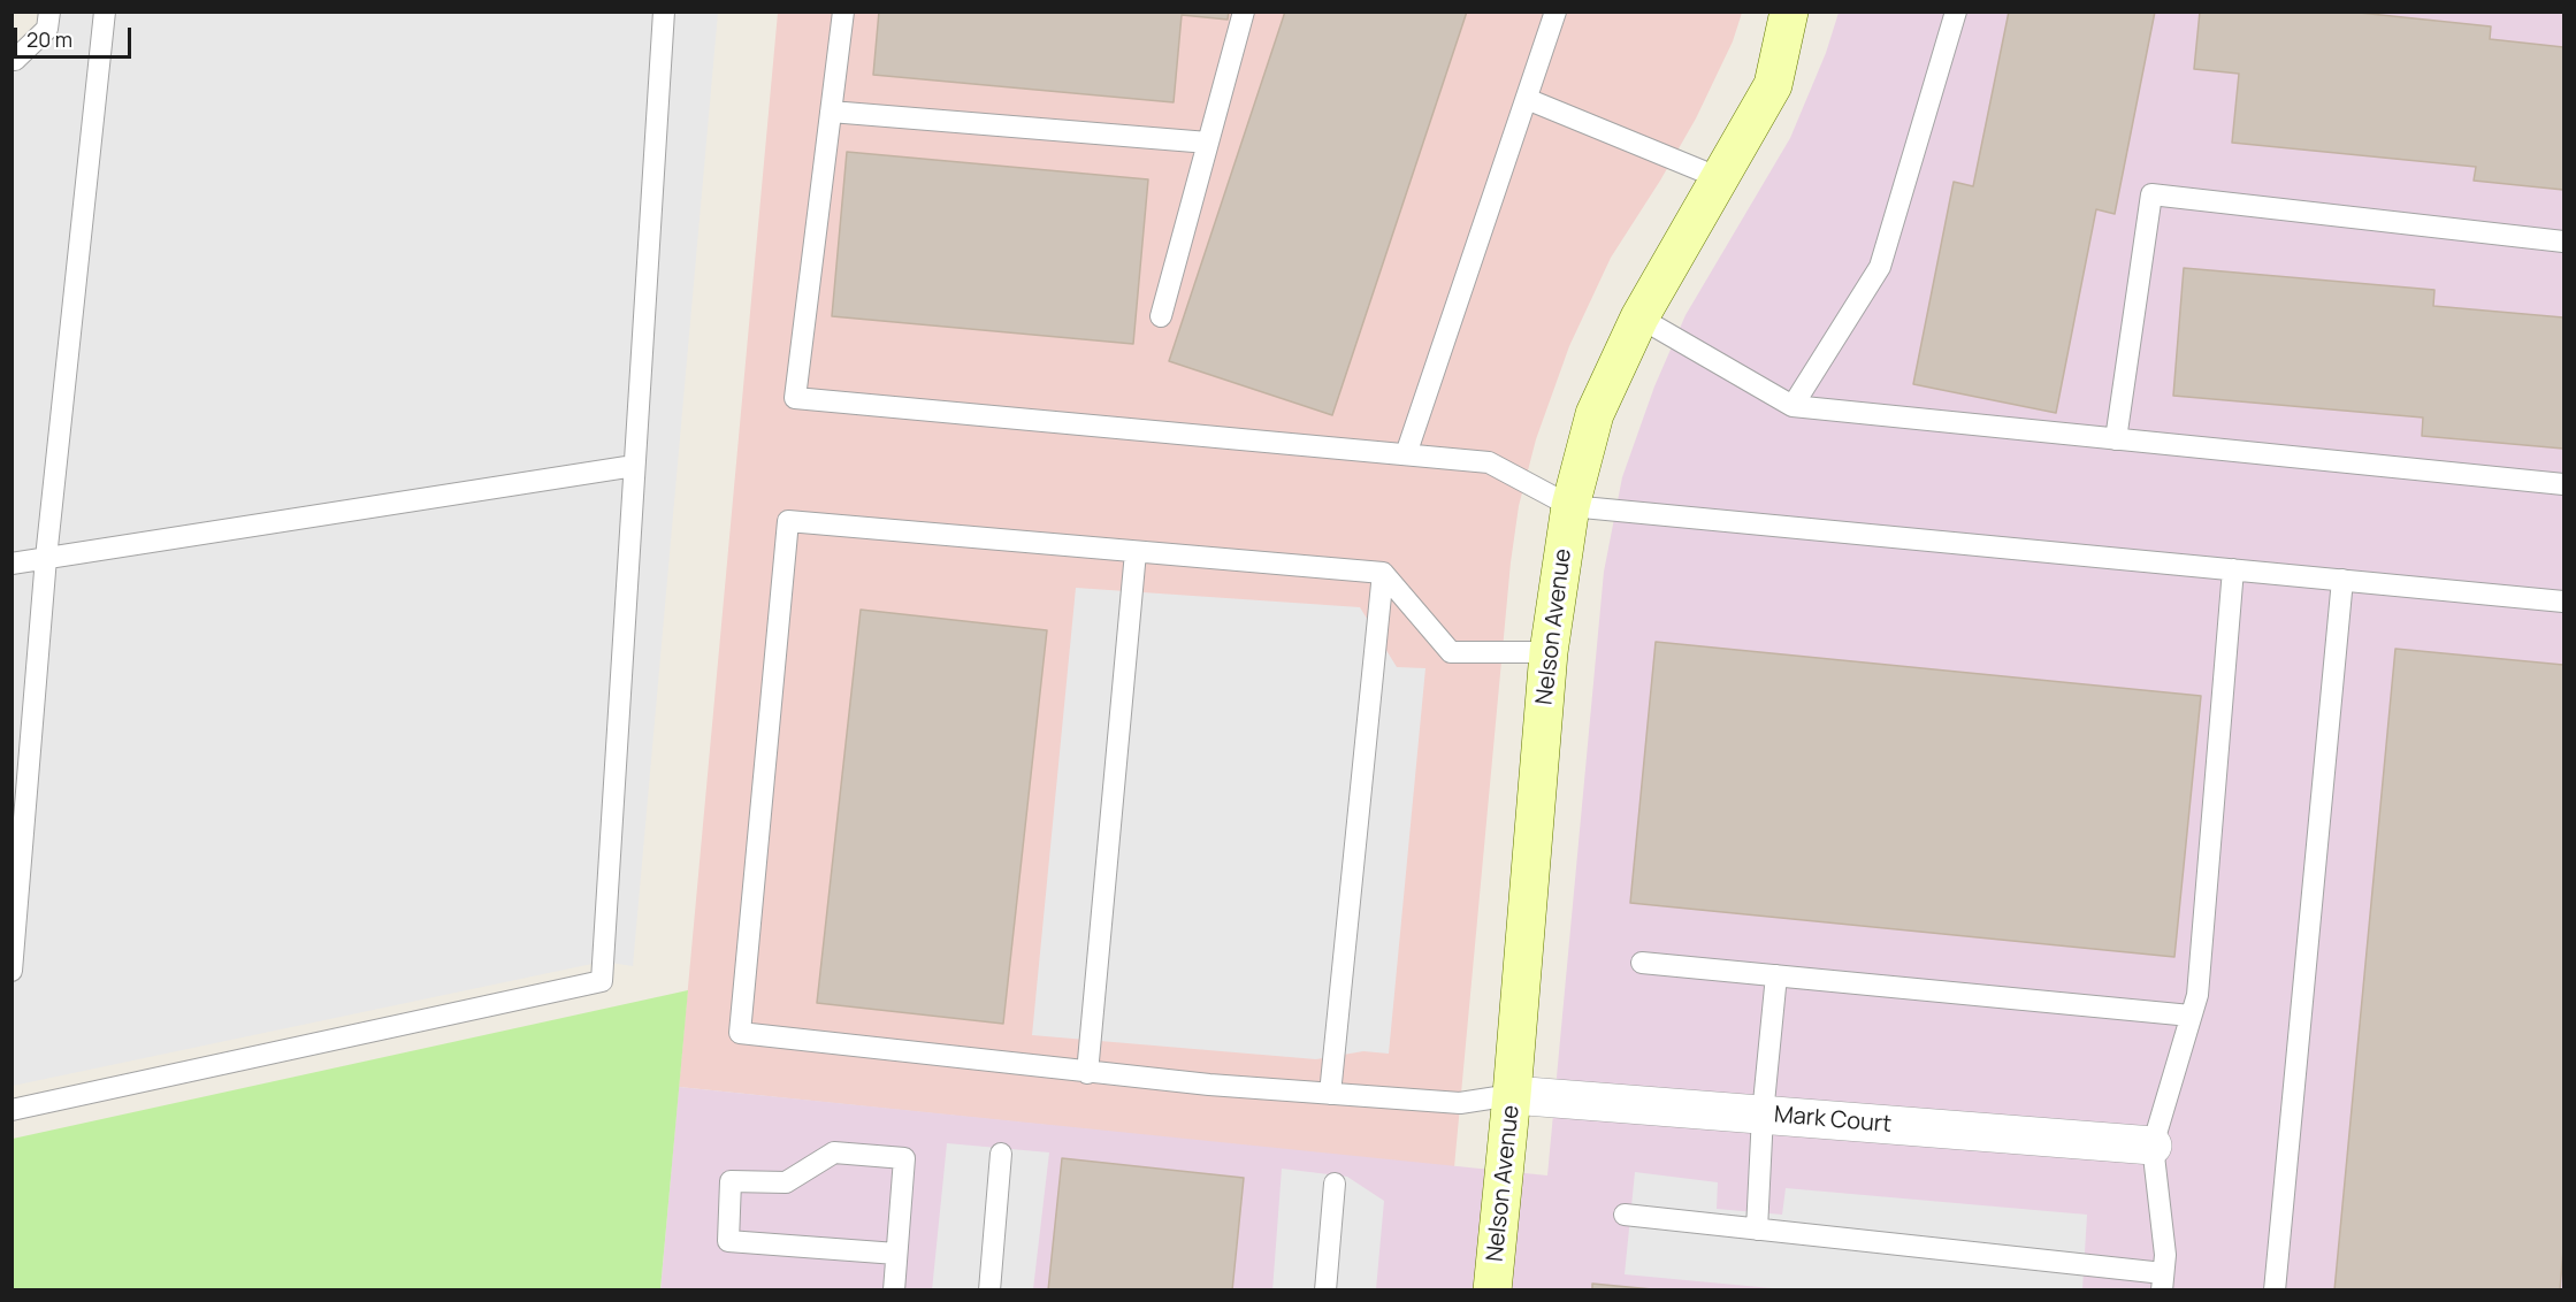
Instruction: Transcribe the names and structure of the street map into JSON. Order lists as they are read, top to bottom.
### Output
{
  "streets": {
    "street": ["Nelson Avenue", "Mark Court"]
  },
  "crossings": [
    ["Nelson Avenue", "Mark Court"]
  ],
  "scale_bar": "20 m"
}
